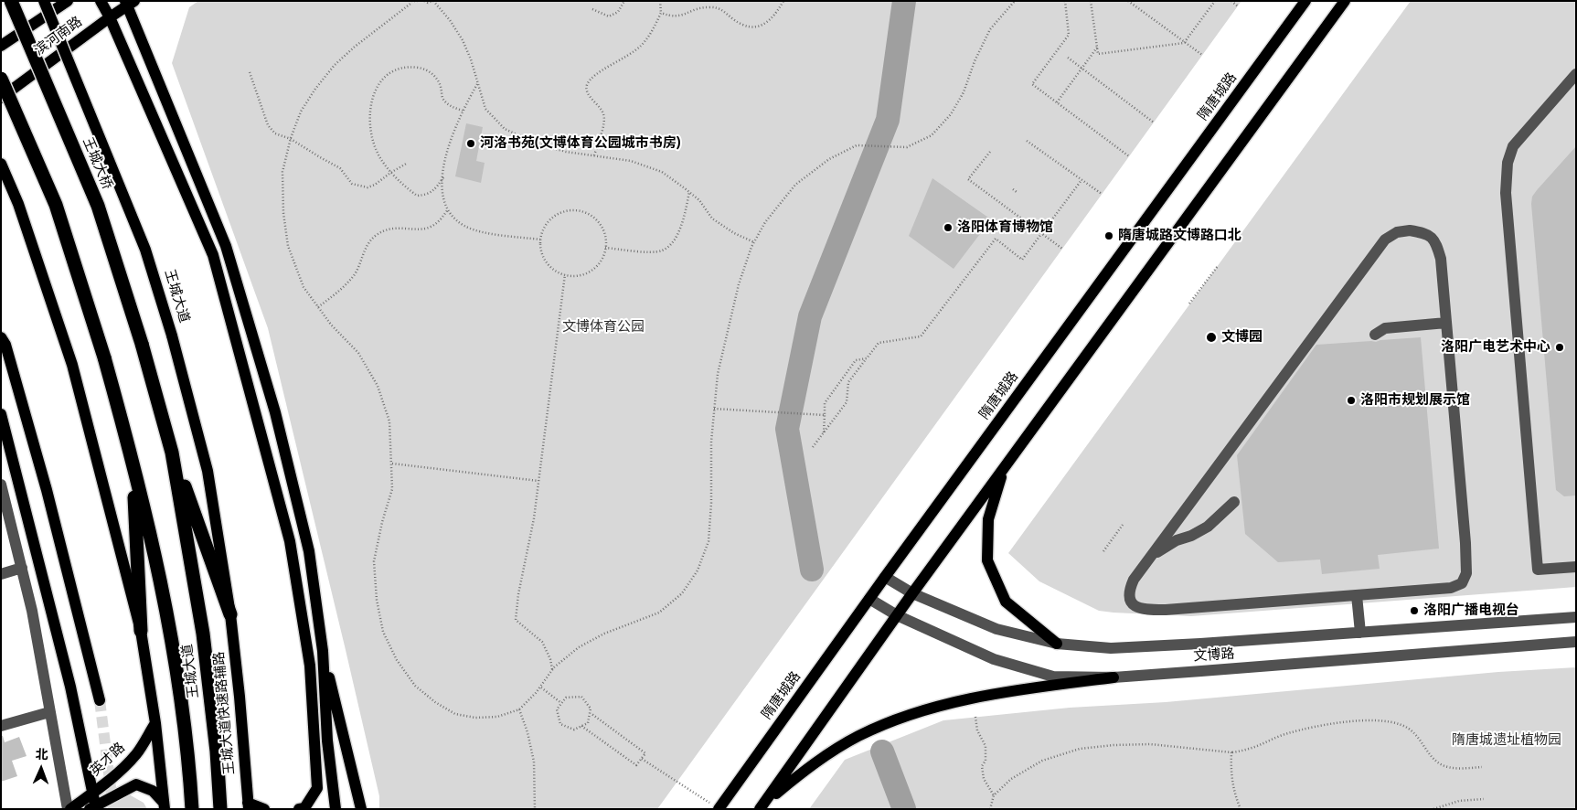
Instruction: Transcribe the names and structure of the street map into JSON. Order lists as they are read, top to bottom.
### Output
{
  "streets": {
    "highway": ["王城大桥", "王城大道"],
    "main road": [
      "滨河南路",
      "隋唐城路",
      "王城大道快速路辅路",
      "英才路"
    ],
    "street": ["文博路"]
  },
  "crossings": [
    ["隋唐城路", "文博路"],
    ["王城大桥", "王城大道"],
    ["王城大道", "王城大道快速路辅路"]
  ],
  "parks": ["文博体育公园", "隋唐城遗址植物园"],
  "places": [
    "河洛书苑(文博体育公园城市书房)",
    "洛阳体育博物馆",
    "隋唐城路文博路口北",
    "文博园",
    "洛阳广电艺术中心",
    "洛阳市规划展示馆",
    "洛阳广播电视台"
  ],
  "north": "top"
}
